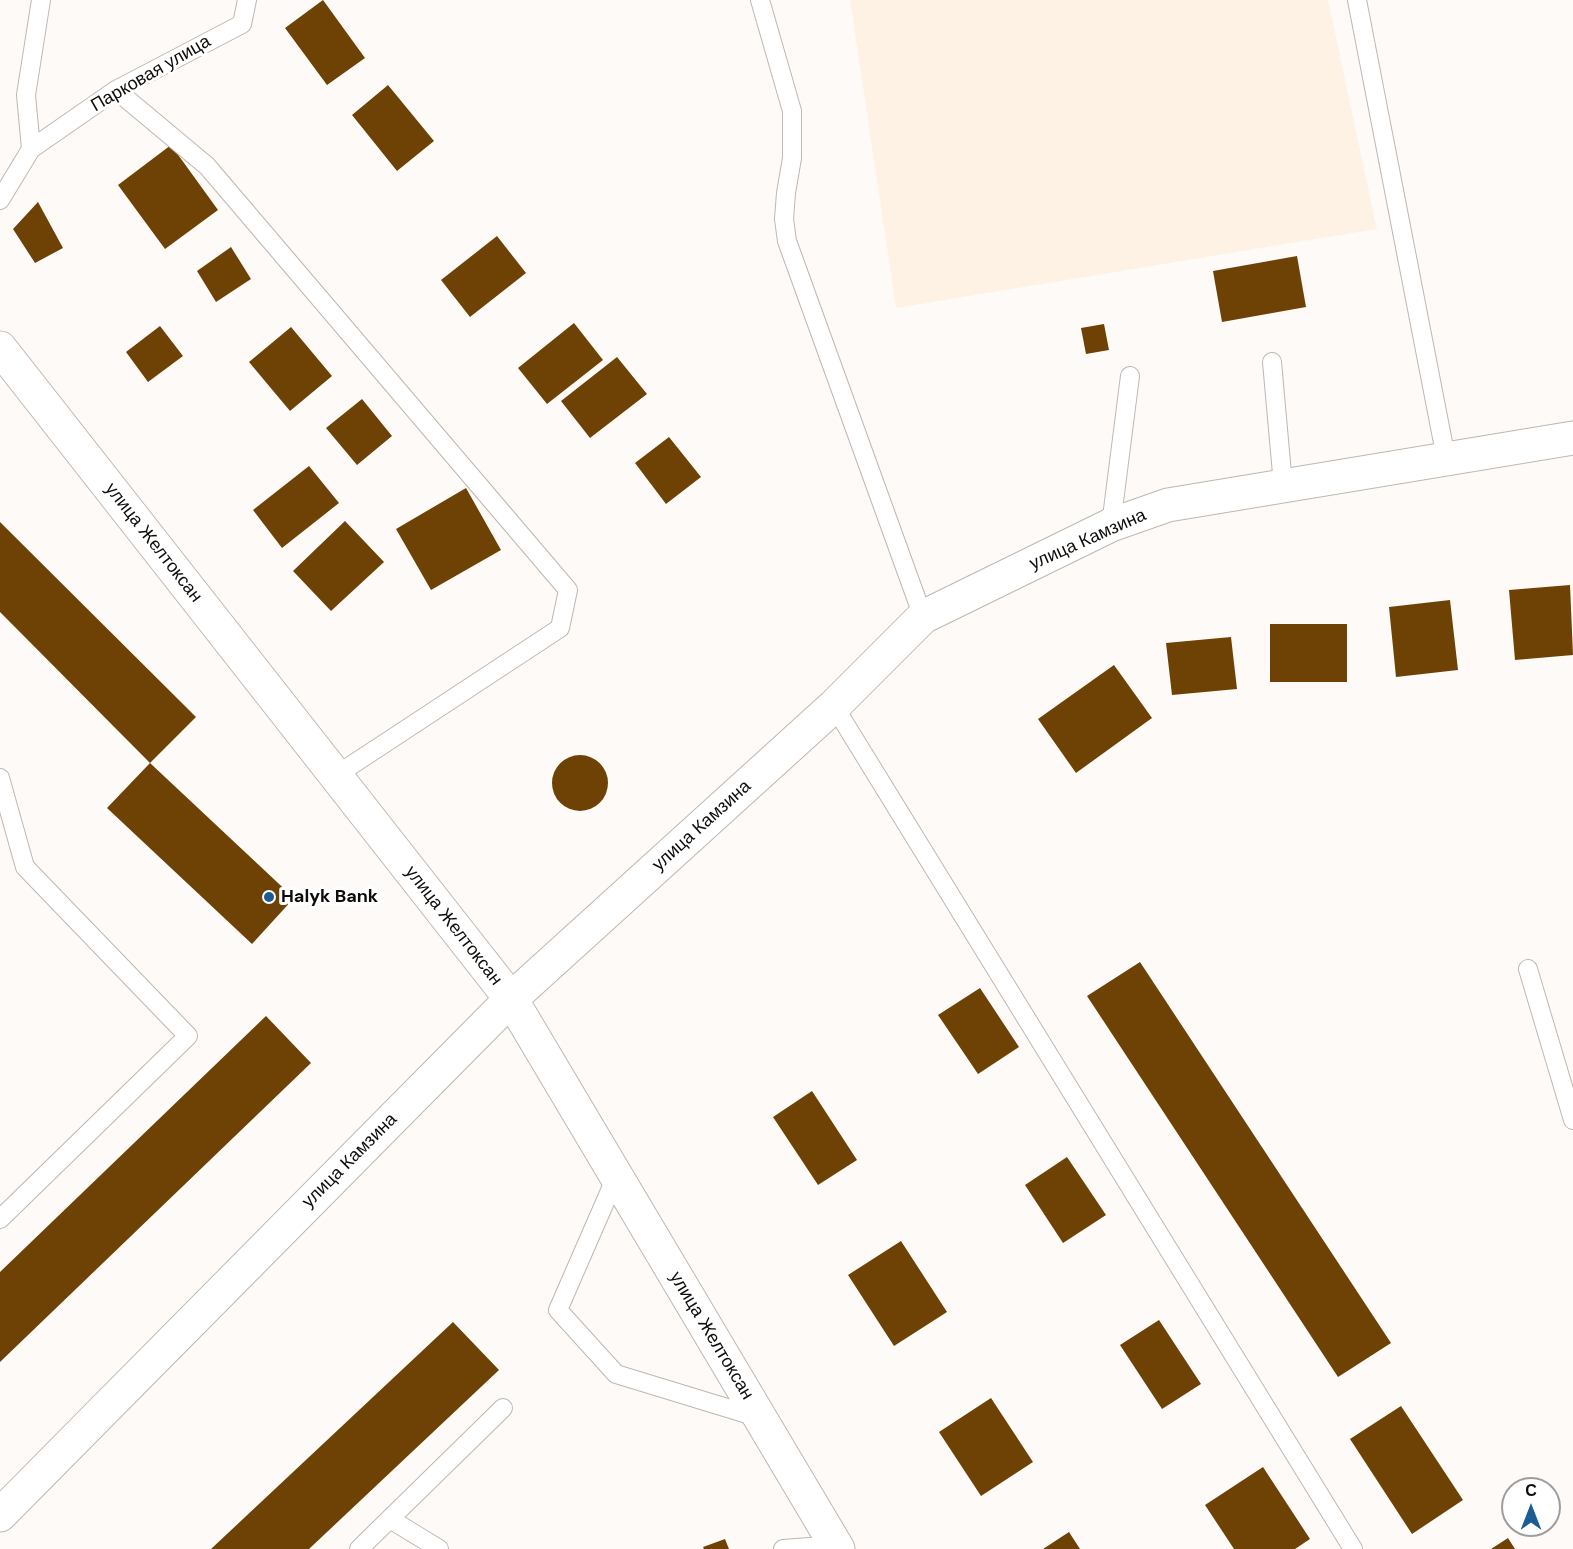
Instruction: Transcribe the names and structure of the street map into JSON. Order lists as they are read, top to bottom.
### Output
{
  "streets": {
    "street": ["улица Камзина", "улица Желтоксан"],
    "lane": ["Парковая улица"]
  },
  "crossings": [
    ["улица Камзина", "улица Желтоксан"]
  ],
  "places": ["Halyk Bank"],
  "north": "top"
}
